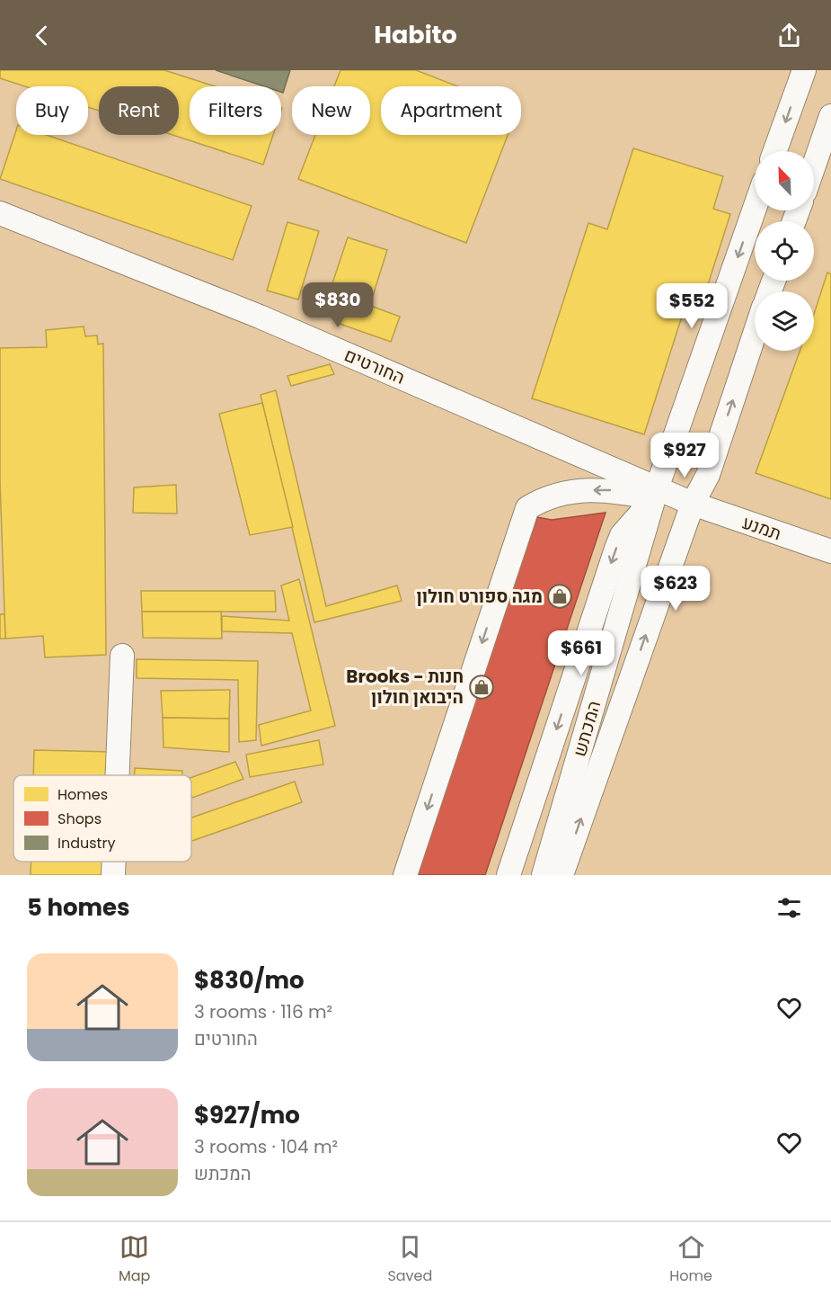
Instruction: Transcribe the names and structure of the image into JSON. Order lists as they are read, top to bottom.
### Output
{
  "streets": {
    "street": ["החורטים", "תמנע", "המכתש"]
  },
  "crossings": [
    ["החורטים", "המכתש"],
    ["תמנע", "המכתש"]
  ],
  "places": {
    "shop": ["מגה ספורט חולון", "Brooks - חנות היבואן חולון"]
  },
  "legend": ["Homes", "Shops", "Industry"],
  "north": "top left",
  "page": {
    "header": "Habito",
    "chip": [
      "Buy",
      "Rent",
      "Filters",
      "New",
      "Apartment"
    ],
    "price": [
      "$830",
      "$552",
      "$927",
      "$623",
      "$661"
    ],
    "heading": "5 homes",
    "list": [
      {
        "name": "$830/mo",
        "note": "3 rooms · 116 m² · החורטים"
      },
      {
        "name": "$927/mo",
        "note": "3 rooms · 104 m² · המכתש"
      }
    ],
    "tabs": ["Map", "Saved", "Home"]
  }
}
